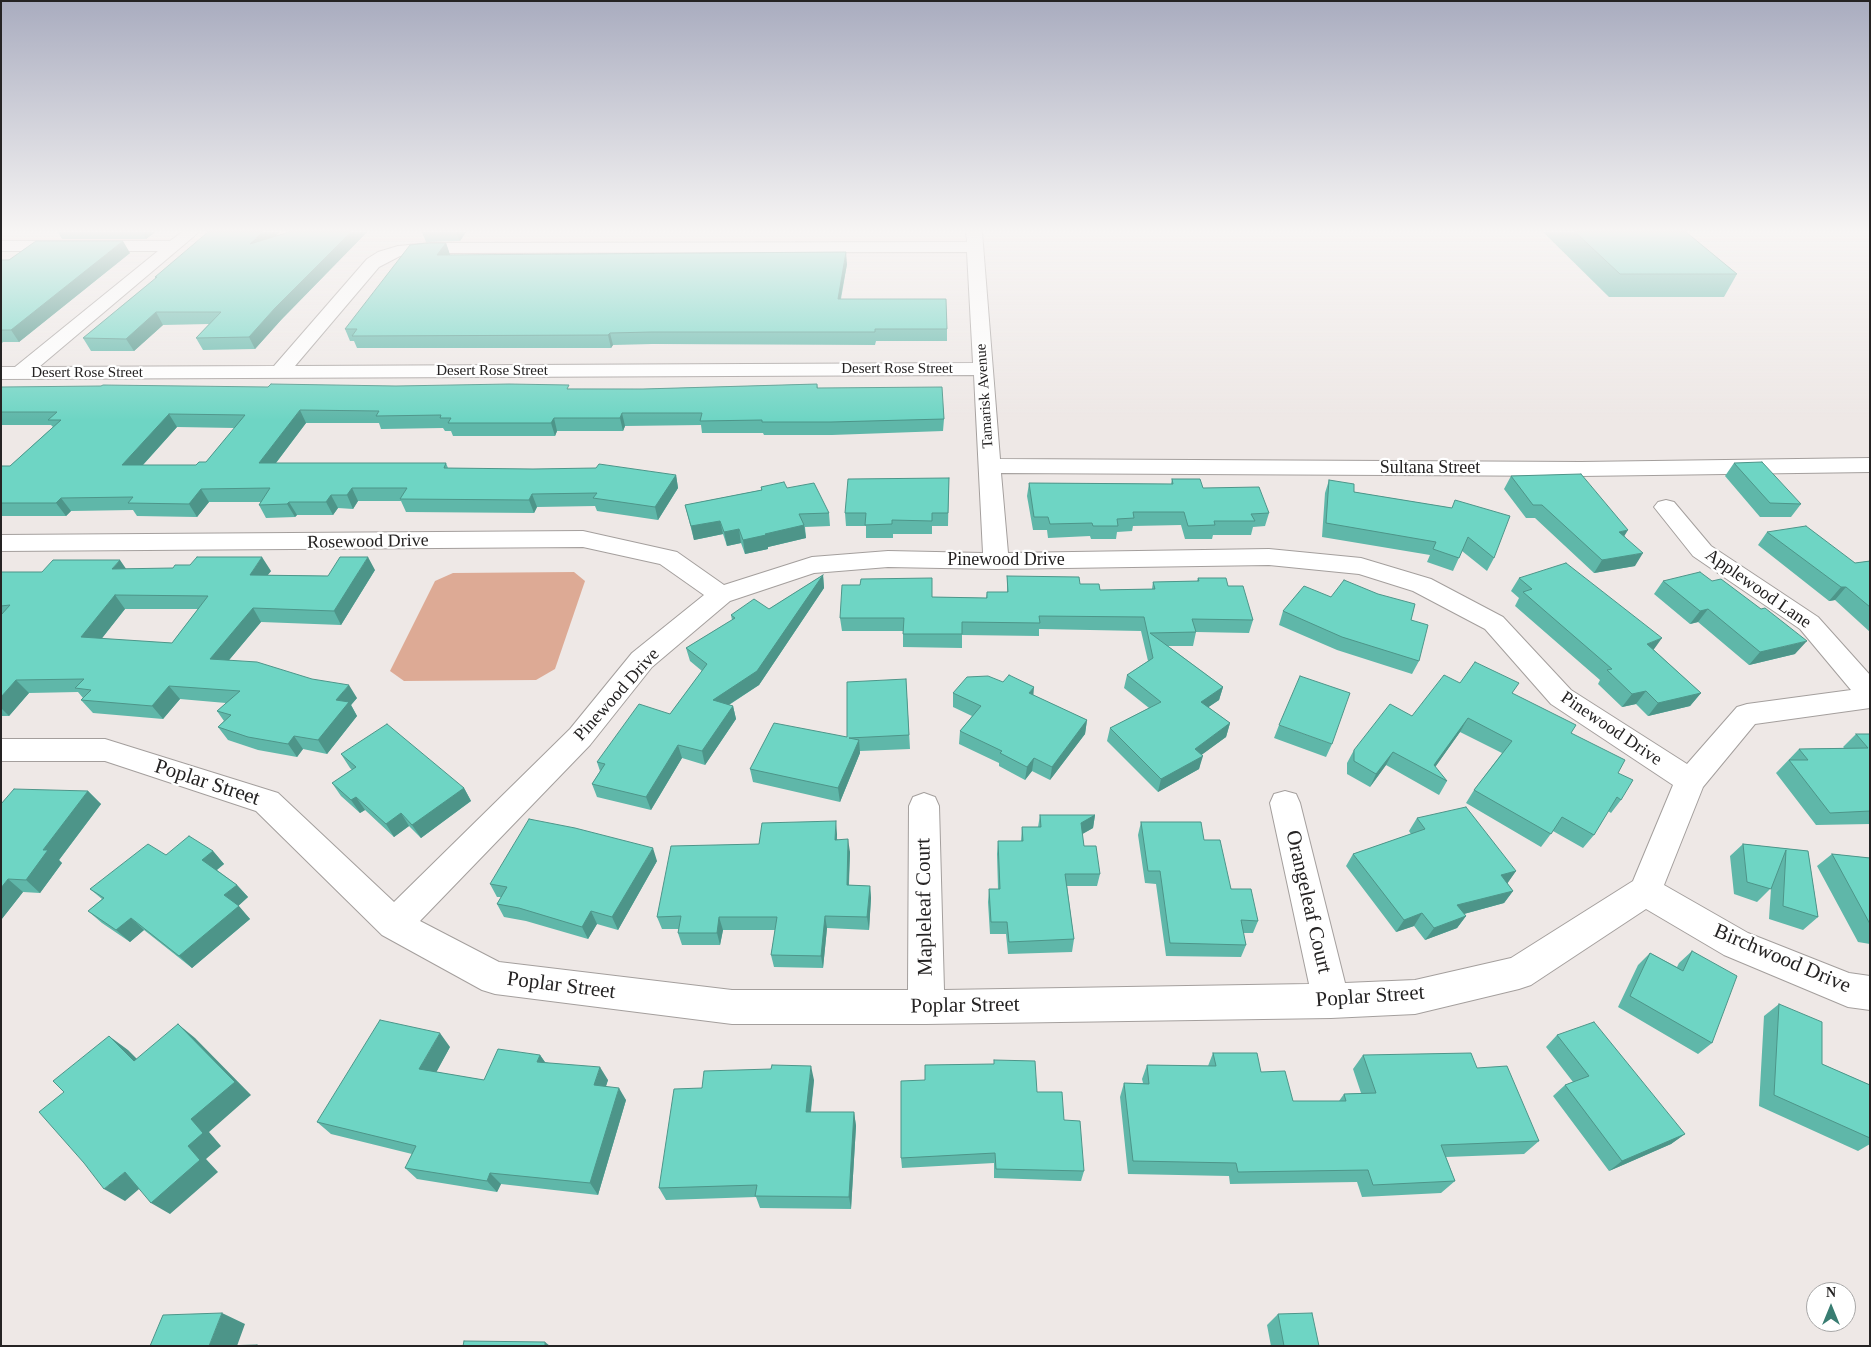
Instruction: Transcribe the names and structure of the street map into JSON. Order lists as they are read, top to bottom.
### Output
{
  "streets": {
    "street": [
      "Desert Rose Street",
      "Tamarisk Avenue",
      "Sultana Street",
      "Rosewood Drive",
      "Pinewood Drive",
      "Applewood Lane",
      "Poplar Street",
      "Orangeleaf Court",
      "Mapleleaf Court",
      "Birchwood Drive"
    ]
  },
  "crossings": [
    ["Desert Rose Street", "Tamarisk Avenue"],
    ["Tamarisk Avenue", "Sultana Street"],
    ["Tamarisk Avenue", "Pinewood Drive"],
    ["Rosewood Drive", "Pinewood Drive"],
    ["Pinewood Drive", "Poplar Street"],
    ["Poplar Street", "Orangeleaf Court"],
    ["Poplar Street", "Mapleleaf Court"],
    ["Poplar Street", "Birchwood Drive"]
  ],
  "north": "top"
}
